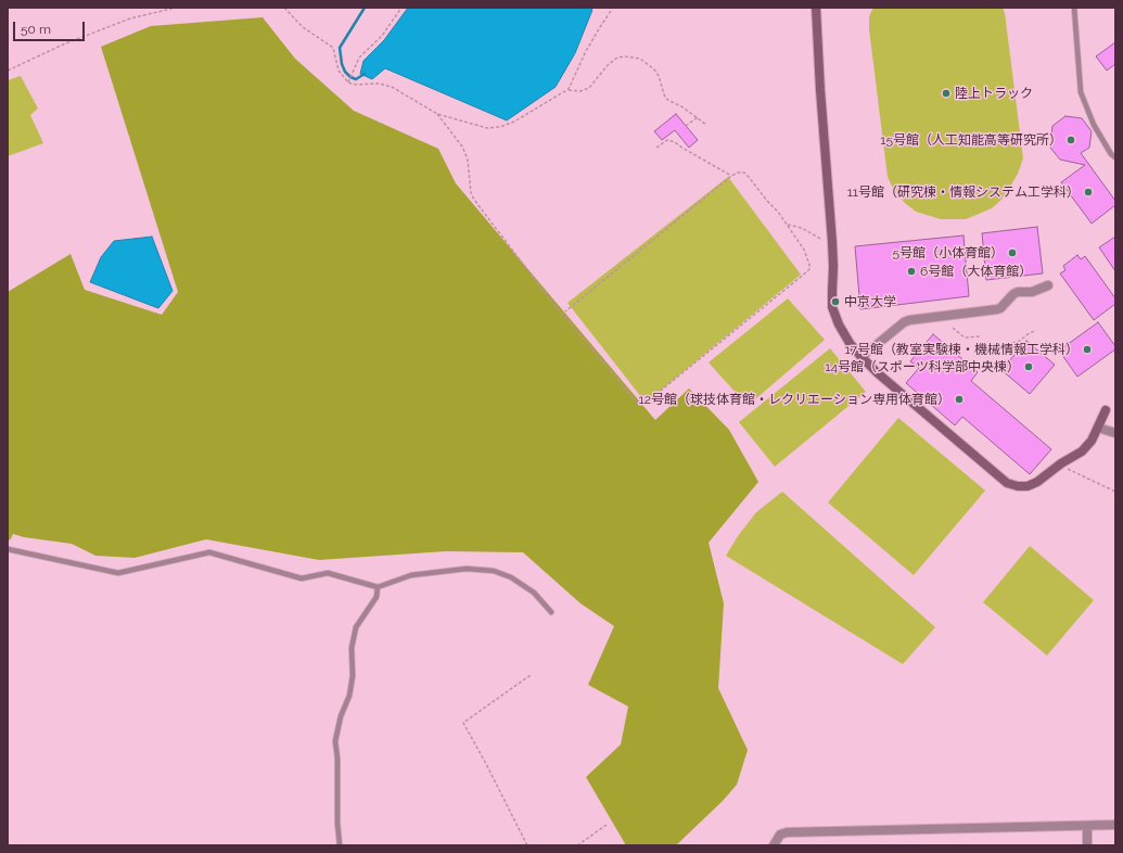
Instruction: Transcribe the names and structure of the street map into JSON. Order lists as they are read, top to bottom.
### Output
{
  "places": [
    "陸上トラック",
    "15号館（人工知能高等研究所）",
    "11号館（研究棟・情報システム工学科）",
    "5号館（小体育館）",
    "6号館（大体育館）",
    "中京大学",
    "17号館（教室実験棟・機械情報工学科）",
    "14号館（スポーツ科学部中央棟）",
    "12号館（球技体育館・レクリエーション専用体育館）"
  ],
  "scale_bar": "50 m"
}
